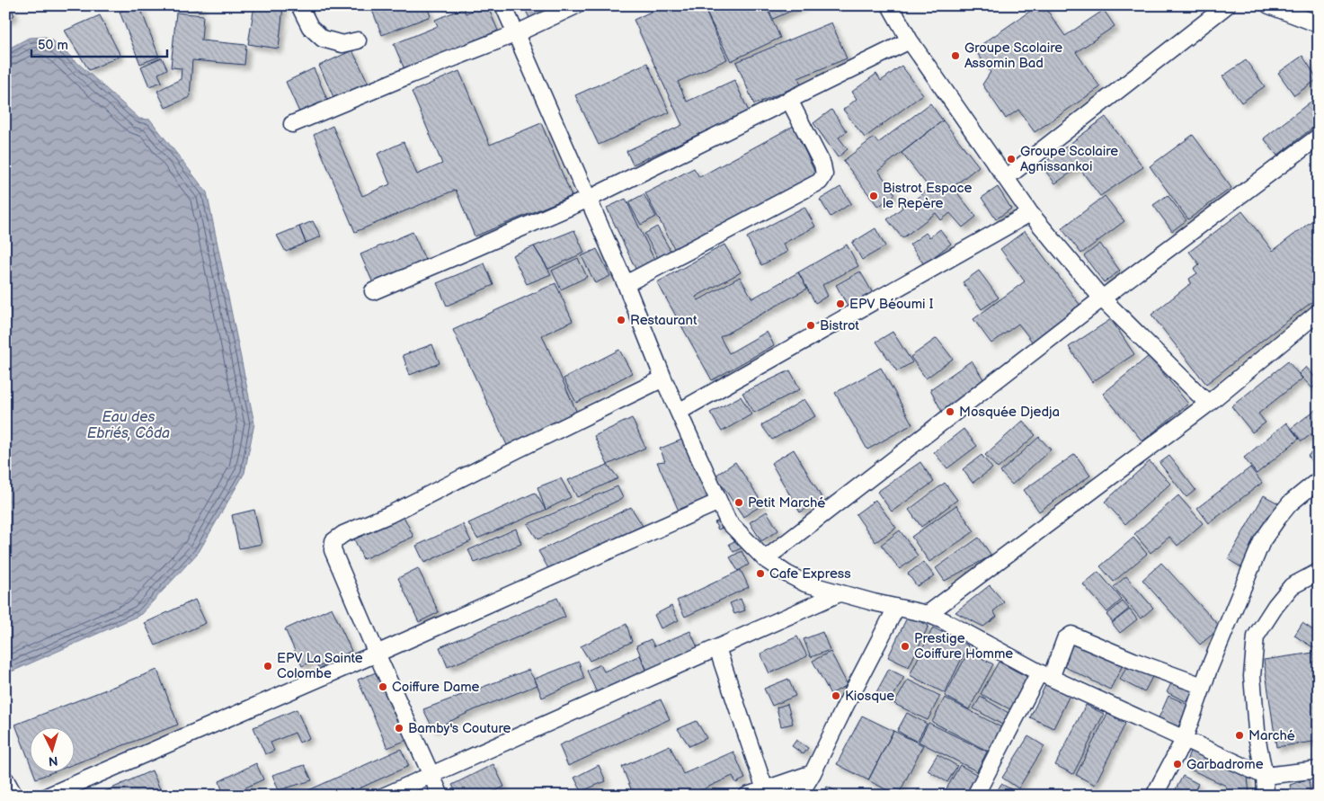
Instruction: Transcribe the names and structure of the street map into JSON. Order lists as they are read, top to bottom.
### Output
{
  "water": ["Eau des Ebriés, Côda"],
  "places": [
    "Groupe Scolaire Assomin Bad",
    "Groupe Scolaire Agnissankoi",
    "Bistrot Espace le Repère",
    "EPV Béoumi I",
    "Restaurant",
    "Bistrot",
    "Mosquée Djedja",
    "Petit Marché",
    "Cafe Express",
    "Prestige Coiffure Homme",
    "EPV La Sainte Colombe",
    "Coiffure Dame",
    "Kiosque",
    "Bamby's Couture",
    "Marché",
    "Garbadrome"
  ],
  "scale_bar": "50 m",
  "north": "bottom"
}
